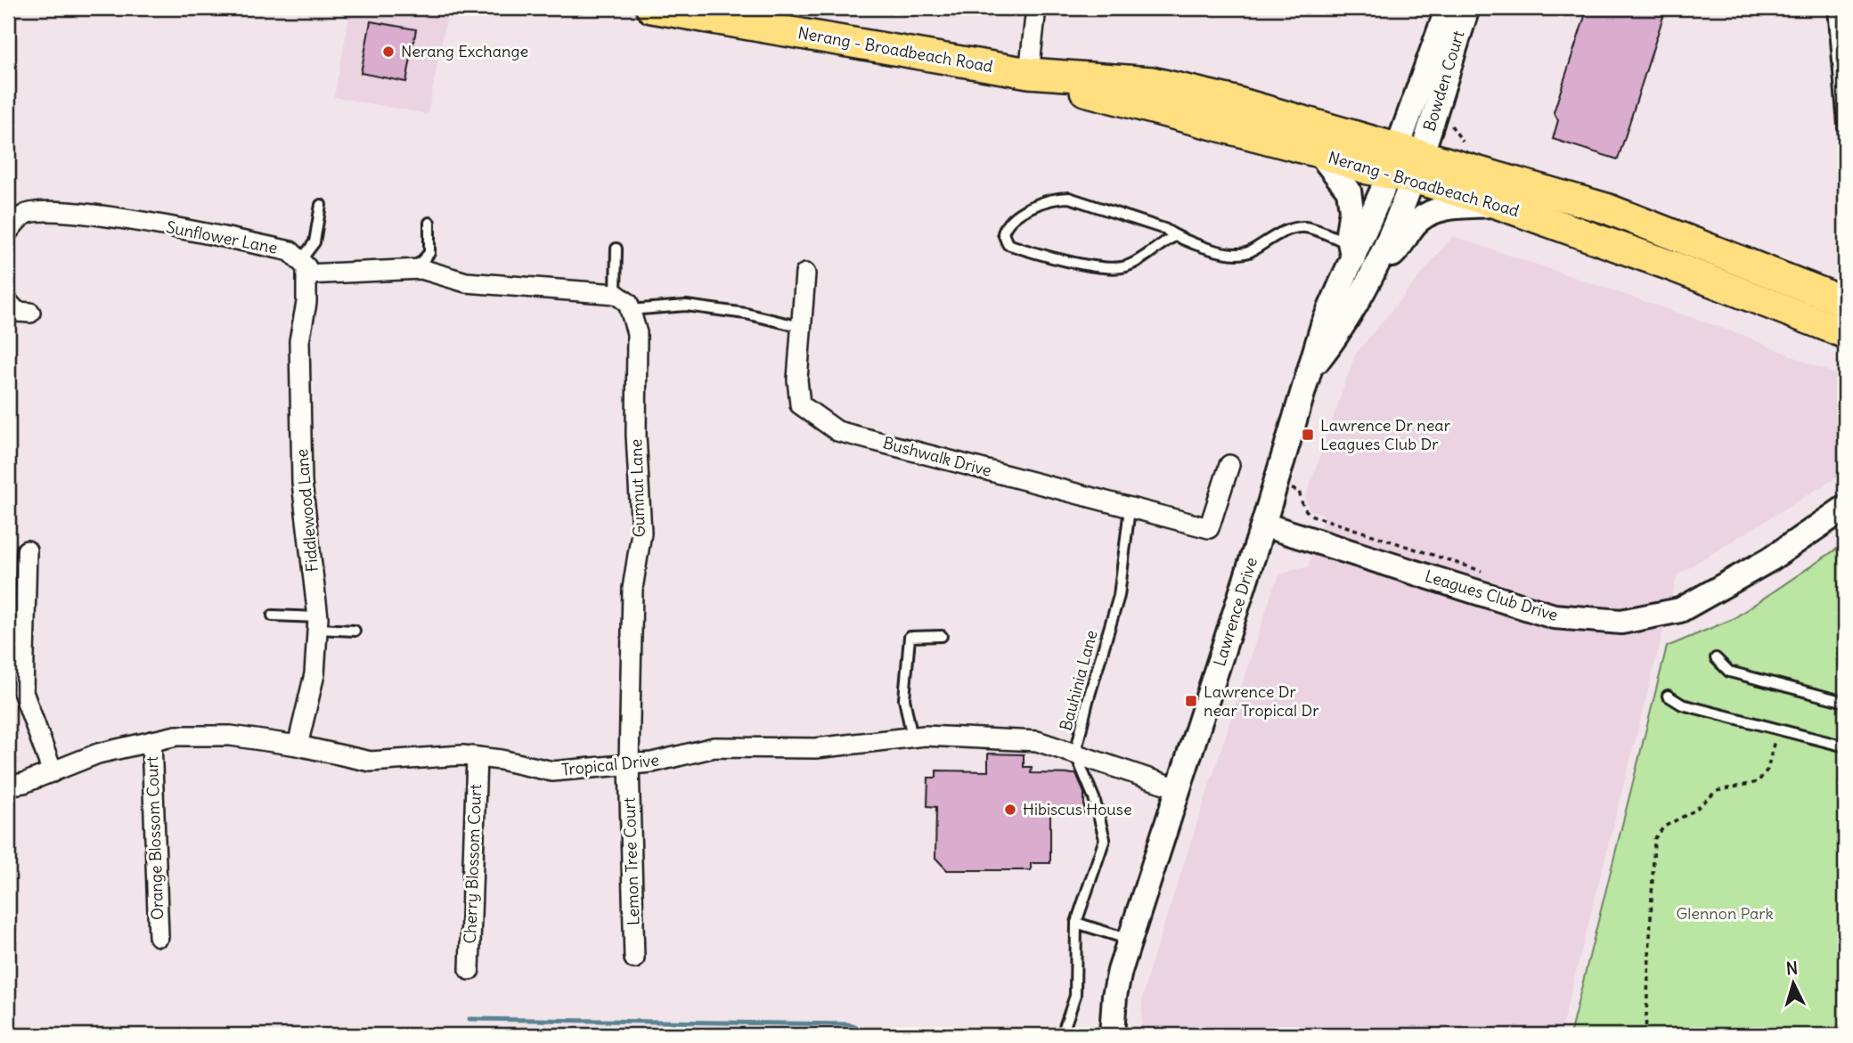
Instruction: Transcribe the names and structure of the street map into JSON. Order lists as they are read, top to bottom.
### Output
{
  "streets": {
    "main road": ["Nerang - Broadbeach Road"],
    "street": [
      "Bowden Court",
      "Sunflower Lane",
      "Bushwalk Drive",
      "Gumnut Lane",
      "Fiddlewood Lane",
      "Leagues Club Drive",
      "Lawrence Drive",
      "Tropical Drive",
      "Orange Blossom Court",
      "Lemon Tree Court",
      "Cherry Blossom Court"
    ],
    "lane": ["Bauhinia Lane"]
  },
  "crossings": [
    ["Nerang - Broadbeach Road", "Bowden Court"],
    ["Nerang - Broadbeach Road", "Lawrence Drive"],
    ["Bowden Court", "Lawrence Drive"],
    ["Sunflower Lane", "Gumnut Lane"],
    ["Sunflower Lane", "Fiddlewood Lane"],
    ["Bushwalk Drive", "Bauhinia Lane"],
    ["Gumnut Lane", "Tropical Drive"],
    ["Gumnut Lane", "Lemon Tree Court"],
    ["Fiddlewood Lane", "Tropical Drive"],
    ["Leagues Club Drive", "Lawrence Drive"],
    ["Lawrence Drive", "Tropical Drive"],
    ["Bauhinia Lane", "Tropical Drive"],
    ["Tropical Drive", "Orange Blossom Court"],
    ["Tropical Drive", "Lemon Tree Court"],
    ["Tropical Drive", "Cherry Blossom Court"]
  ],
  "parks": ["Glennon Park"],
  "places": {
    "other": ["Nerang Exchange", "Hibiscus House"],
    "transit": ["Lawrence Dr near Leagues Club Dr", "Lawrence Dr near Tropical Dr"]
  },
  "north": "top"
}
